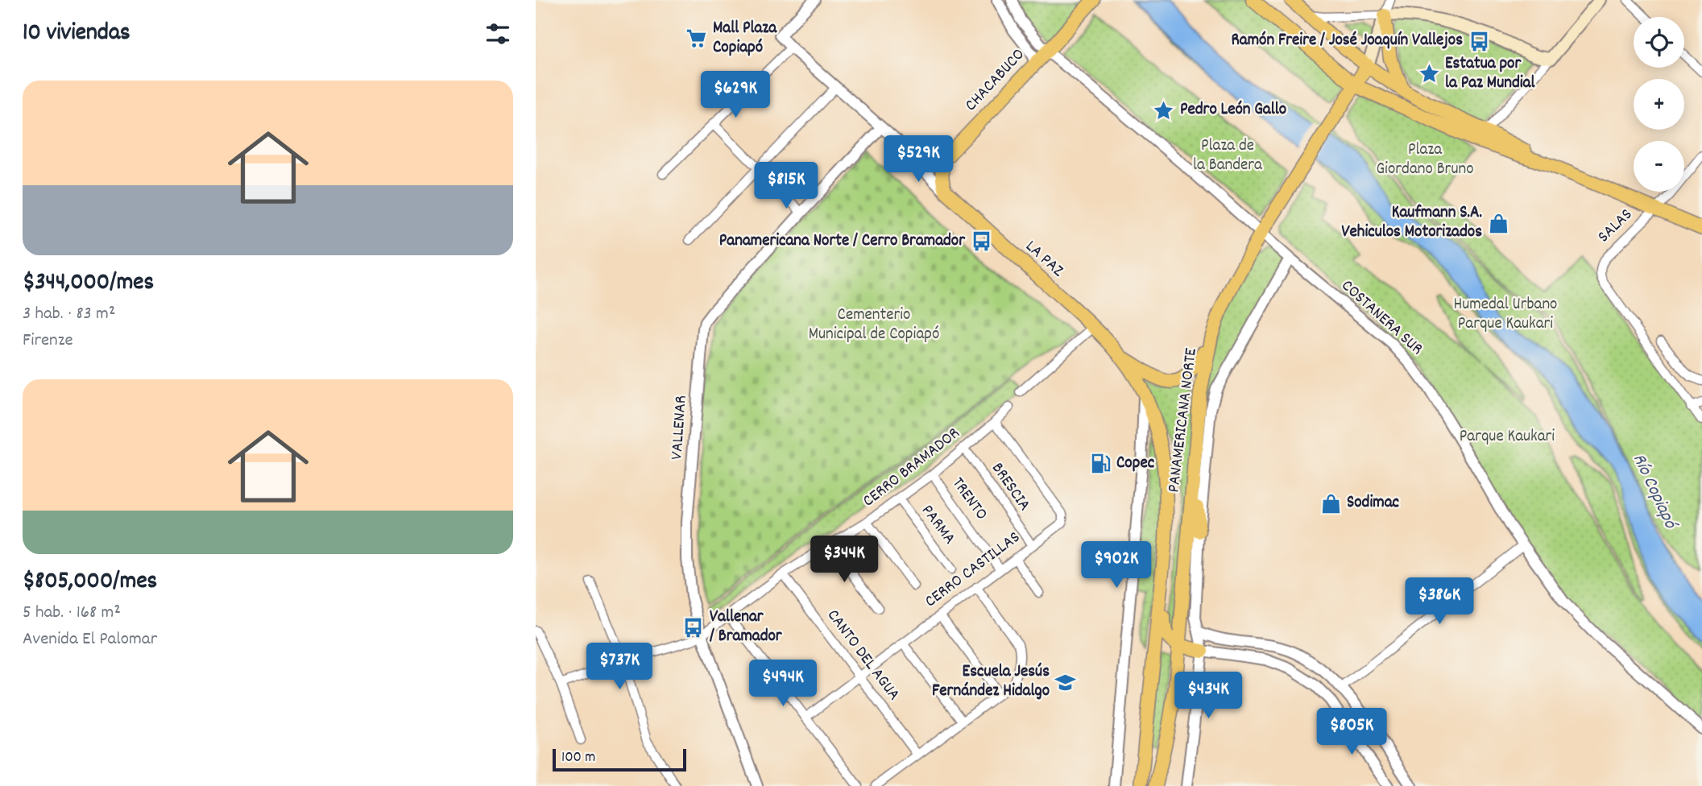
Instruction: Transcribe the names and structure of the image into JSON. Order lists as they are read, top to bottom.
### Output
{
  "streets": {
    "highway": ["CHACABUCO", "LA PAZ", "PANAMERICANA NORTE"],
    "street": [
      "SALAS",
      "COSTANERA SUR",
      "VALLENAR",
      "CERRO BRAMADOR",
      "BRESCIA",
      "TRENTO",
      "PARMA",
      "CERRO CASTILLAS",
      "CANTO DEL AGUA"
    ]
  },
  "crossings": [
    ["CHACABUCO", "COSTANERA SUR"],
    ["LA PAZ", "PANAMERICANA NORTE"],
    ["LA PAZ", "VALLENAR"],
    ["COSTANERA SUR", "PANAMERICANA NORTE"],
    ["VALLENAR", "CERRO BRAMADOR"],
    ["CERRO BRAMADOR", "BRESCIA"],
    ["CERRO BRAMADOR", "TRENTO"],
    ["CERRO BRAMADOR", "PARMA"],
    ["CERRO BRAMADOR", "CERRO CASTILLAS"],
    ["CERRO BRAMADOR", "CANTO DEL AGUA"],
    ["BRESCIA", "CERRO CASTILLAS"],
    ["TRENTO", "CERRO CASTILLAS"],
    ["CERRO CASTILLAS", "CANTO DEL AGUA"]
  ],
  "water": ["Río Copiapó"],
  "parks": [
    "Plaza de la Bandera",
    "Plaza Giordano Bruno",
    "Humedal Urbano Parque Kaukari",
    "Cementerio Municipal de Copiapó",
    "Parque Kaukari"
  ],
  "places": {
    "supermarket": ["Mall Plaza Copiapó"],
    "bus stop": ["Ramón Freire / José Joaquín Vallejos", "Panamericana Norte / Cerro Bramador", "Vallenar / Bramador"],
    "place": ["Estatua por la Paz Mundial", "Pedro León Gallo"],
    "shop": ["Kaufmann S.A. Vehiculos Motorizados", "Sodimac"],
    "fuel station": ["Copec"],
    "school or university": ["Escuela Jesús Fernández Hidalgo"]
  },
  "scale_bar": "100 m",
  "page": {
    "heading": "10 viviendas",
    "map_buttons": ["+", "−"],
    "list": [
      {
        "name": "$344,000/mes",
        "note": "3 hab. · 83 m² · Firenze"
      },
      {
        "name": "$805,000/mes",
        "note": "5 hab. · 168 m² · Avenida El Palomar"
      }
    ],
    "price": [
      "$629K",
      "$529K",
      "$815K",
      "$344K",
      "$902K",
      "$386K",
      "$737K",
      "$494K",
      "$434K",
      "$805K"
    ],
    "scale": "100 m"
  }
}
